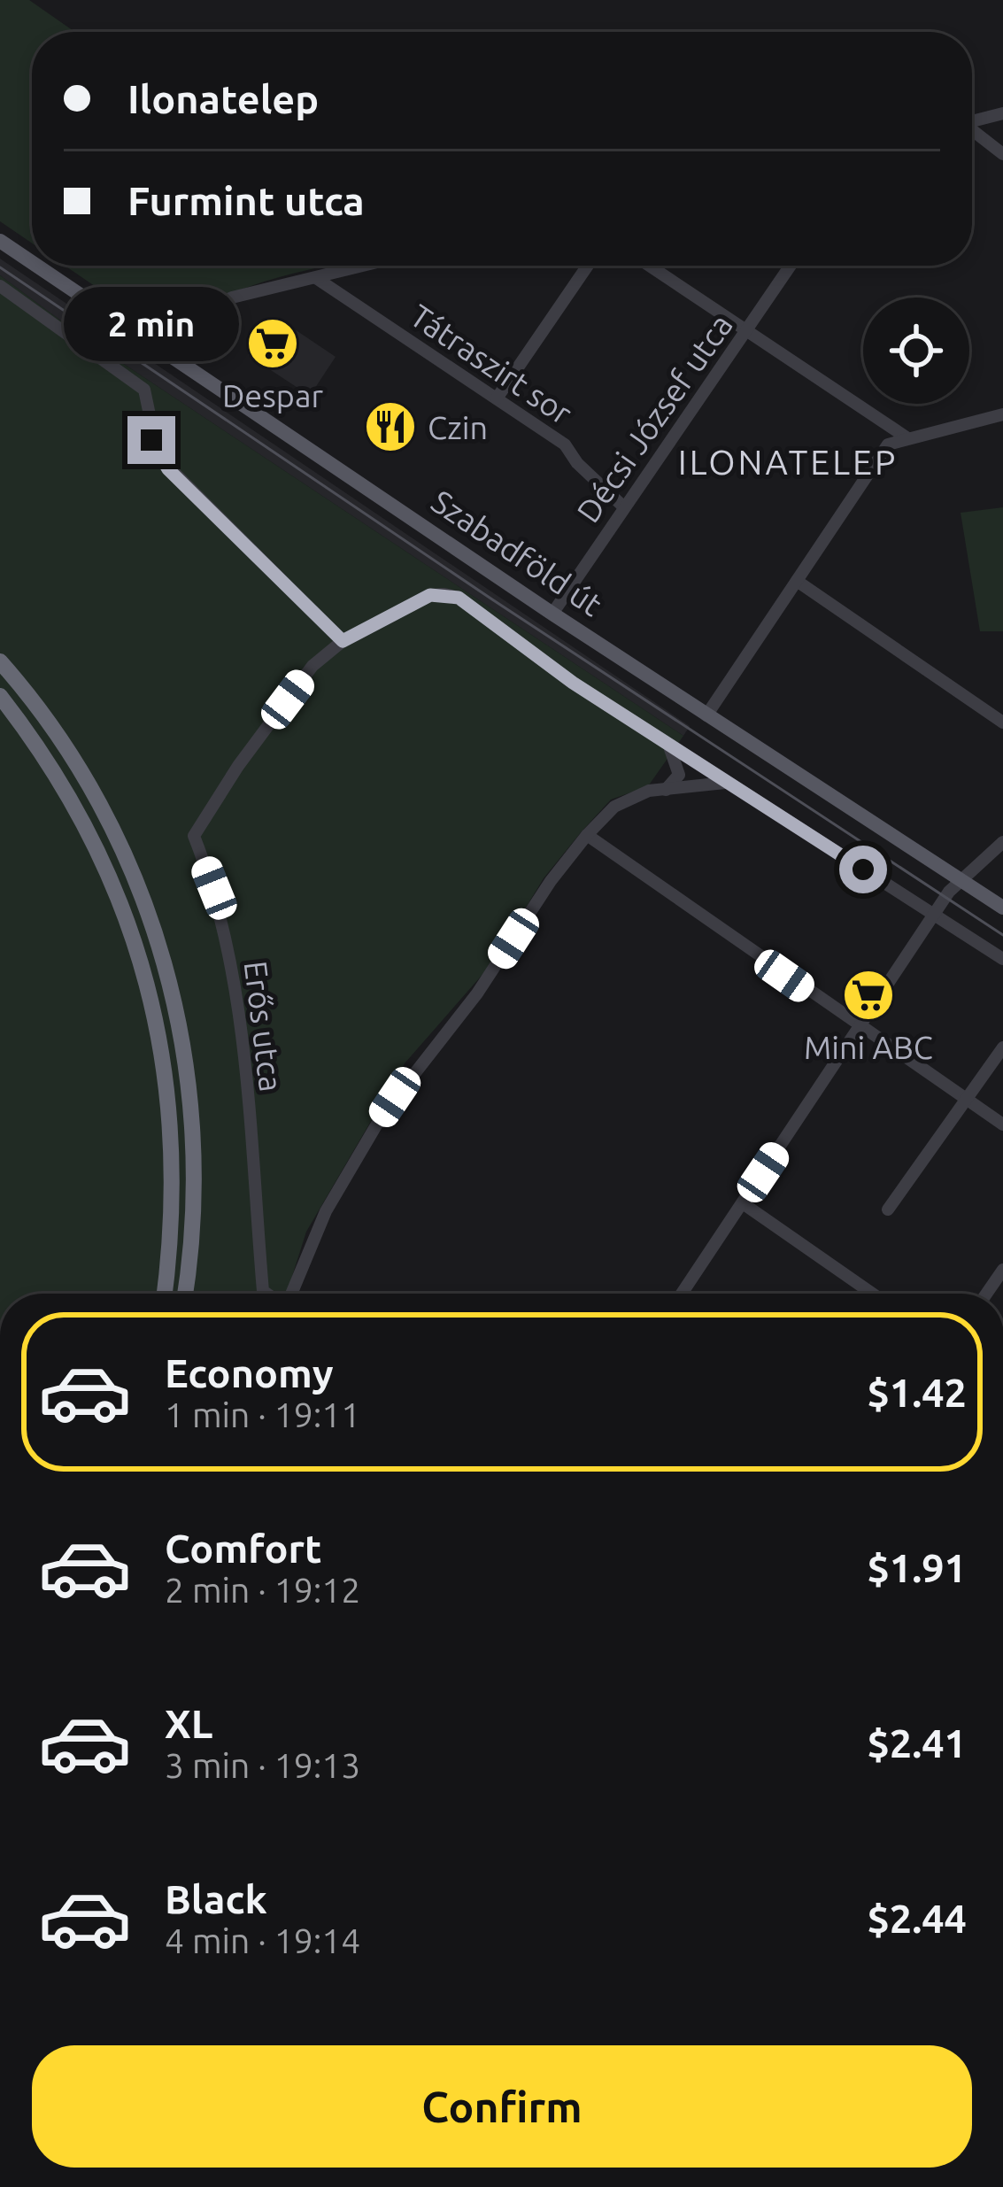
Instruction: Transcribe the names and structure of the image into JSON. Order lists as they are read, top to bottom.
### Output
{
  "streets": {
    "main road": ["Szabadföld út"],
    "street": ["Tátraszirt sor", "Décsi József utca", "Erős utca"]
  },
  "crossings": [
    ["Tátraszirt sor", "Décsi József utca"],
    ["Décsi József utca", "Szabadföld út"]
  ],
  "districts": ["ILONATELEP"],
  "places": {
    "supermarket": ["Despar", "Mini ABC"],
    "restaurant": ["Czin"]
  },
  "page": {
    "banner": ["Ilonatelep", "Furmint utca"],
    "bubble": "2 min",
    "list": [
      {
        "name": "Economy",
        "note": "1 min · 19:11",
        "value": "$1.42"
      },
      {
        "name": "Comfort",
        "note": "2 min · 19:12",
        "value": "$1.91"
      },
      {
        "name": "XL",
        "note": "3 min · 19:13",
        "value": "$2.41"
      },
      {
        "name": "Black",
        "note": "4 min · 19:14",
        "value": "$2.44"
      }
    ],
    "buttons": "Confirm"
  }
}
